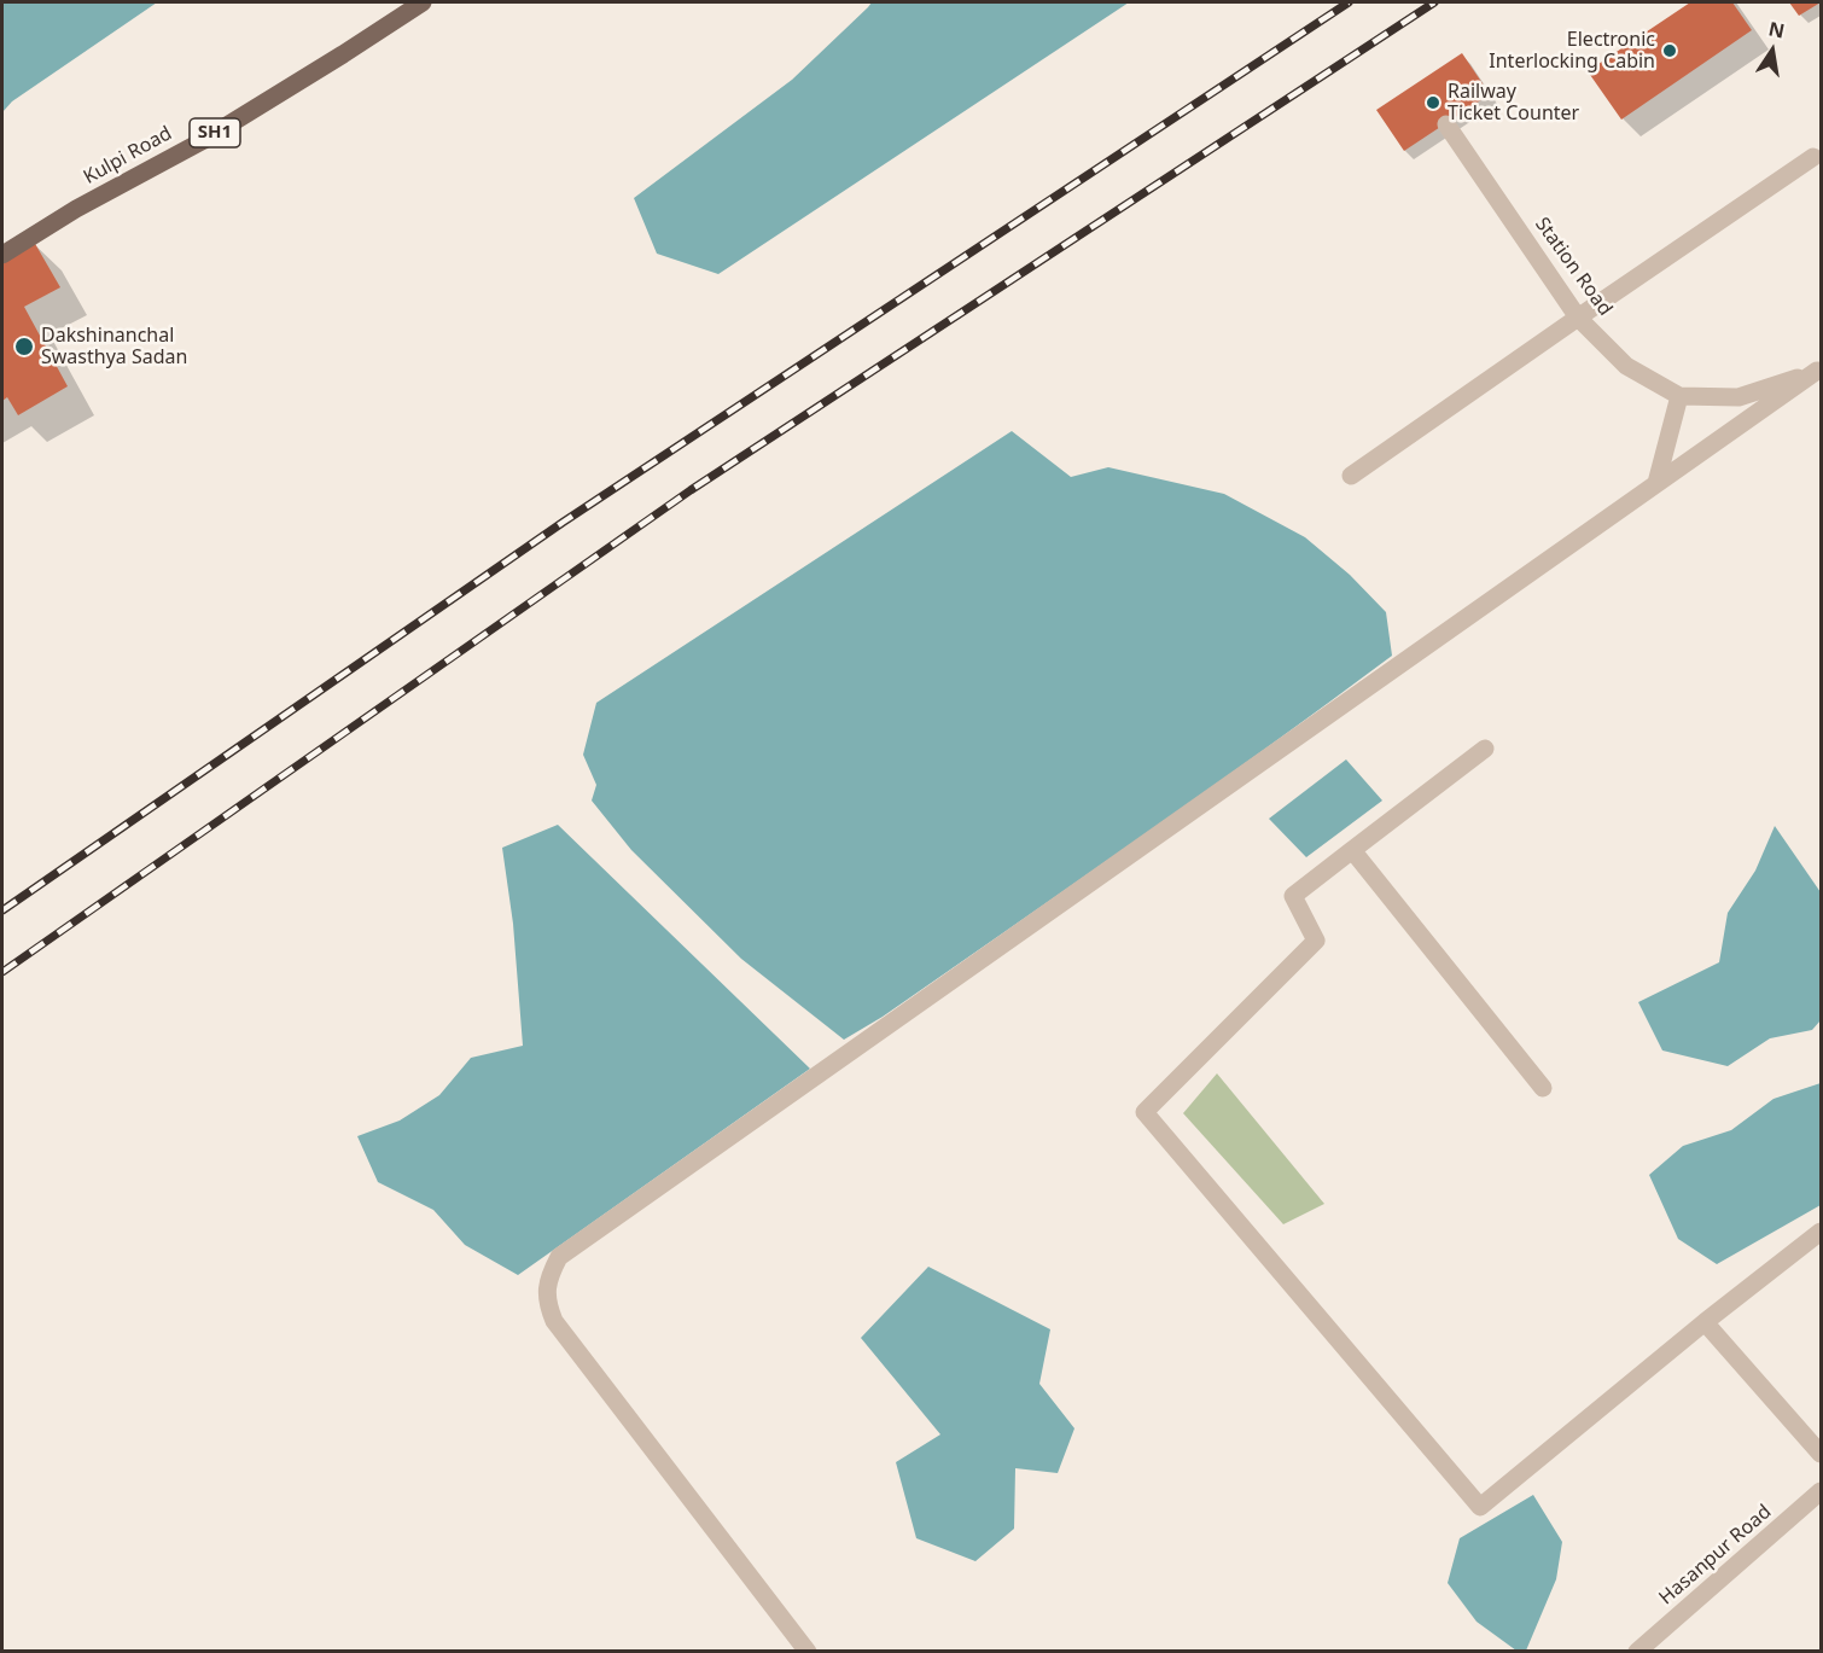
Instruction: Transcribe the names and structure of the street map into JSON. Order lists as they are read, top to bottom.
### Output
{
  "streets": {
    "main road": ["SH1", "Kulpi Road"],
    "street": ["Station Road", "Hasanpur Road"]
  },
  "places": ["Electronic Interlocking Cabin", "Railway Ticket Counter", "Dakshinanchal Swasthya Sadan"],
  "north": "top"
}
